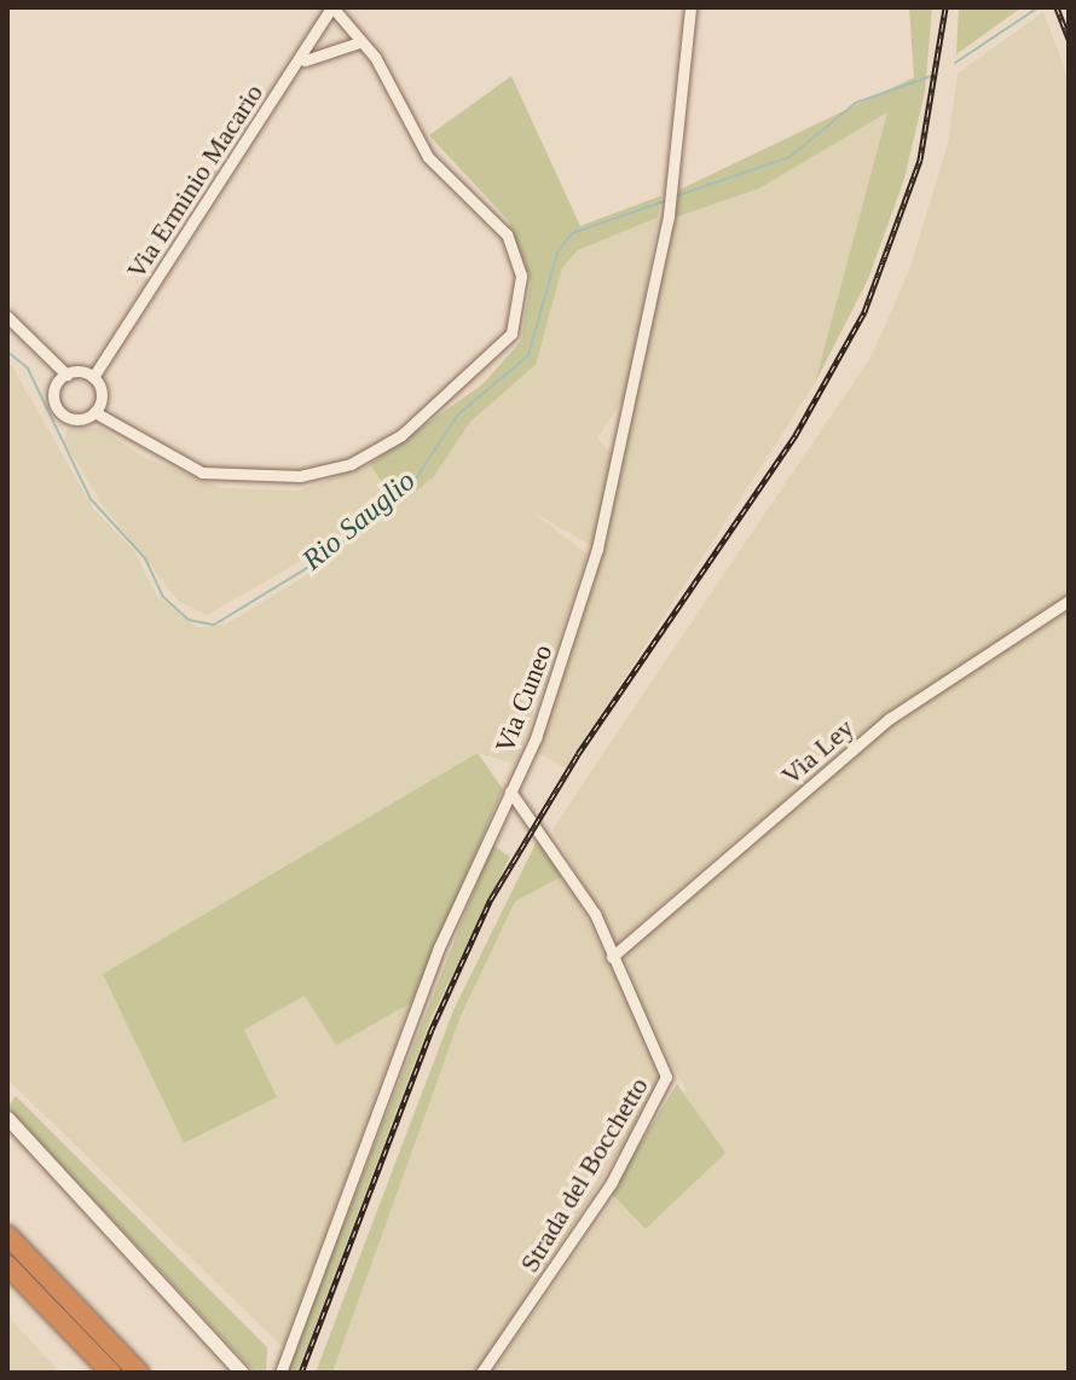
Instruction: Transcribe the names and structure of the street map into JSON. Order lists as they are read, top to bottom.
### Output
{
  "streets": {
    "street": [
      "Via Erminio Macario",
      "Via Cuneo",
      "Via Ley",
      "Strada del Bocchetto"
    ]
  },
  "crossings": [
    ["Via Cuneo", "Strada del Bocchetto"],
    ["Via Ley", "Strada del Bocchetto"]
  ],
  "water": ["Rio Sauglio"]
}
